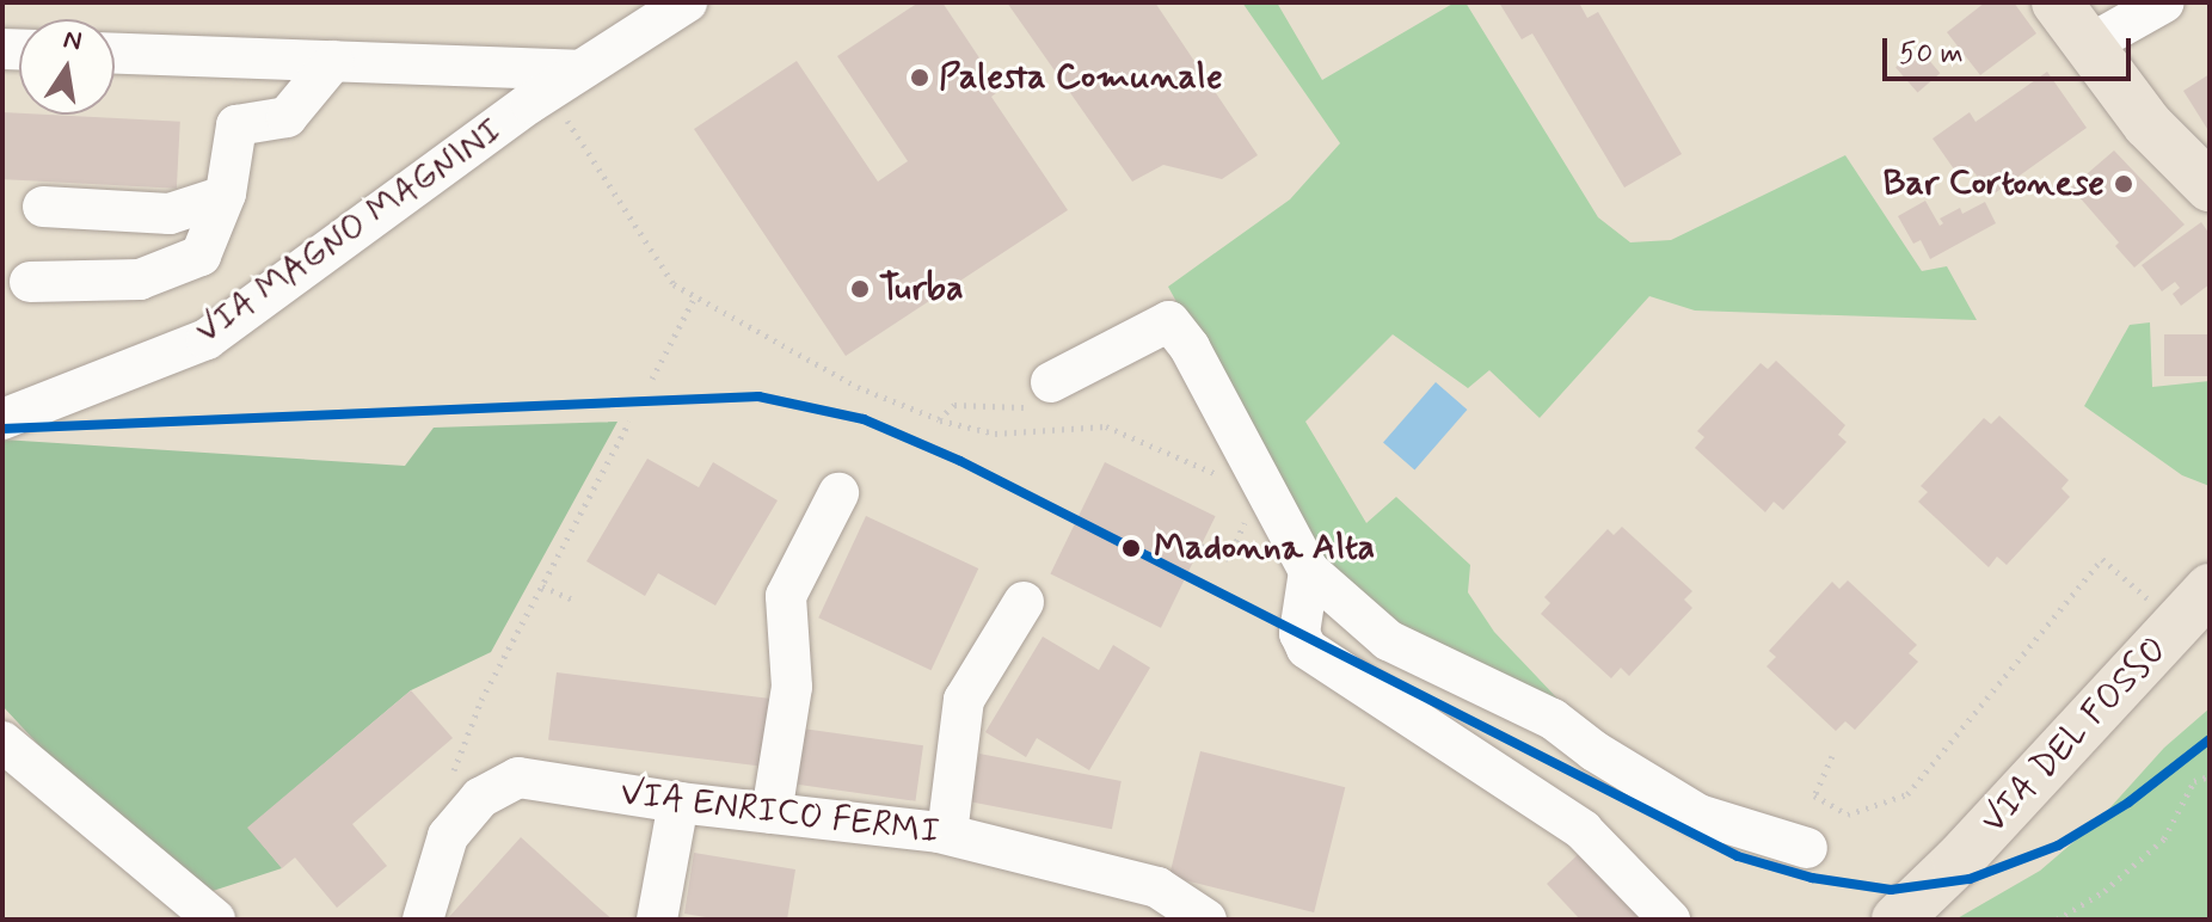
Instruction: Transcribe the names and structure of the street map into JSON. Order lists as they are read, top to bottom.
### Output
{
  "streets": {
    "main road": ["VIA DEL FOSSO"],
    "street": ["VIA MAGNO MAGNINI", "VIA ENRICO FERMI"]
  },
  "places": [
    "Palesta Comunale",
    "Bar Cortonese",
    "Turba",
    "Madonna Alta"
  ],
  "scale_bar": "50 m",
  "north": "top"
}
